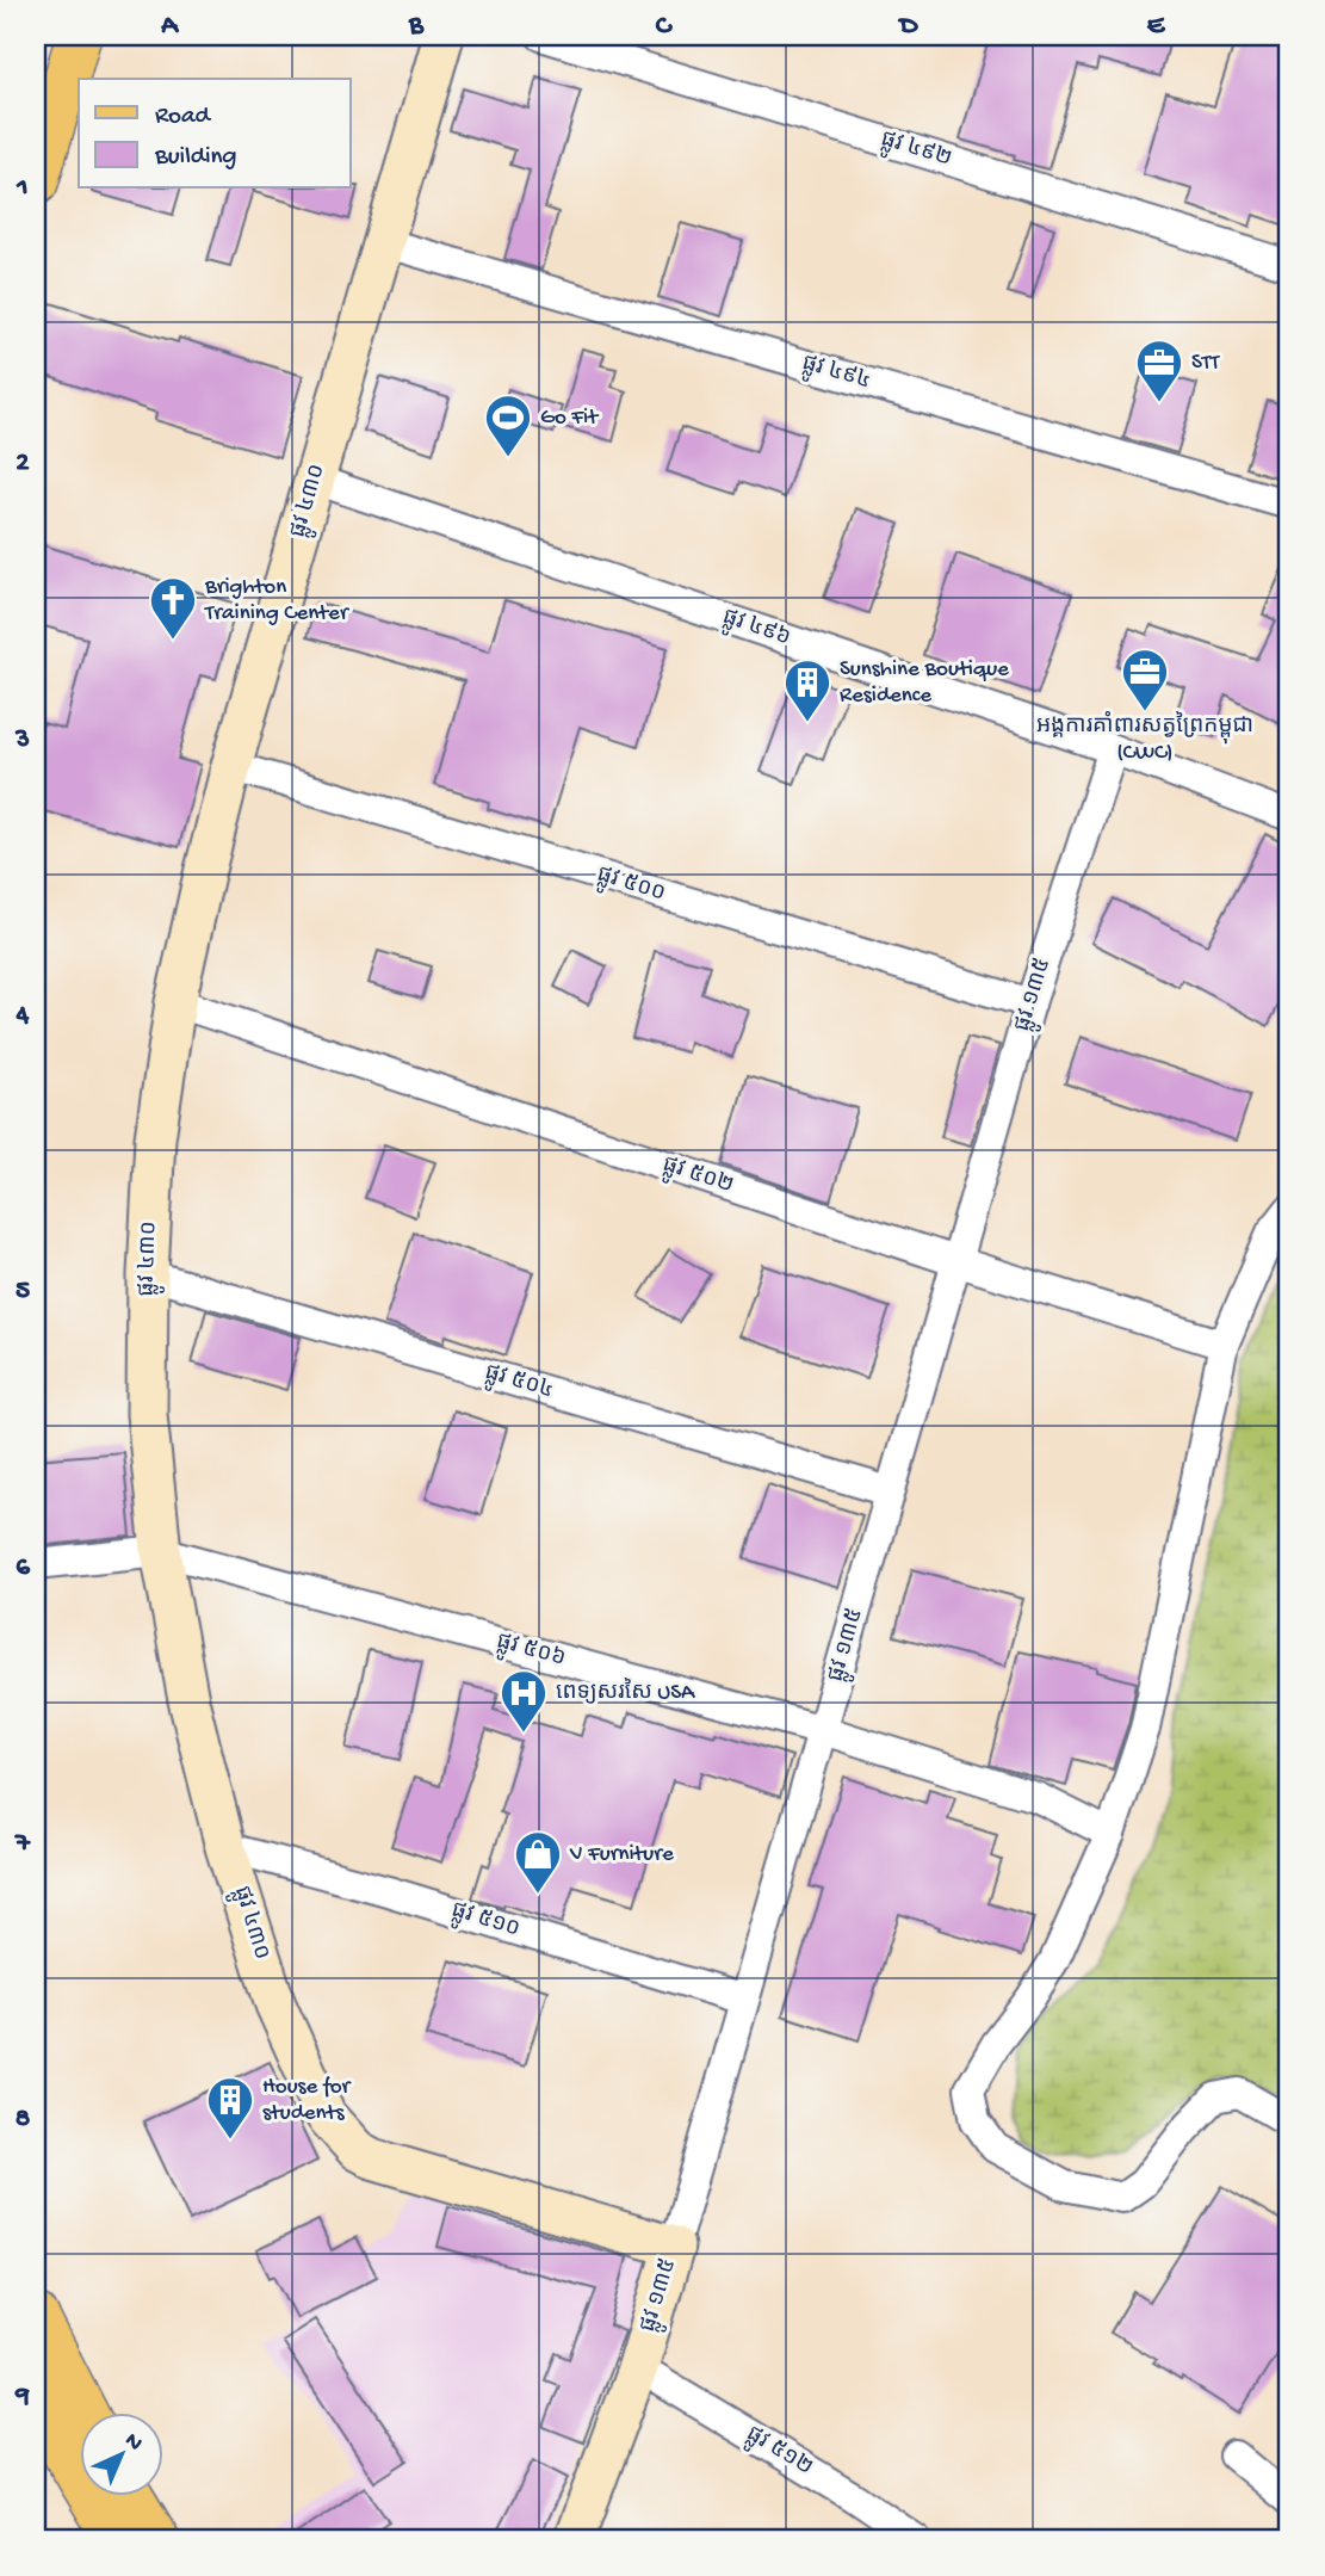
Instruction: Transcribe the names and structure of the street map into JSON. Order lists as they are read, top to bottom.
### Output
{
  "streets": {
    "street": [
      "ផ្លូវ ៤៩២",
      "ផ្លូវ ៤៩៤",
      "ផ្លូវ ៤៣០",
      "ផ្លូវ ៤៩៦",
      "ផ្លូវ ៥០០",
      "ផ្លូវ ១៣៥",
      "ផ្លូវ ៥០២",
      "ផ្លូវ ៥០៤",
      "ផ្លូវ ៥០៦",
      "ផ្លូវ ៥១០",
      "ផ្លូវ ៥១២"
    ]
  },
  "crossings": [
    ["ផ្លូវ ៤៩៤", "ផ្លូវ ៤៣០"],
    ["ផ្លូវ ៤៣០", "ផ្លូវ ៤៩៦"],
    ["ផ្លូវ ៤៣០", "ផ្លូវ ៥០០"],
    ["ផ្លូវ ៤៣០", "ផ្លូវ ១៣៥"],
    ["ផ្លូវ ៤៣០", "ផ្លូវ ៥០២"],
    ["ផ្លូវ ៤៣០", "ផ្លូវ ៥០៤"],
    ["ផ្លូវ ៤៣០", "ផ្លូវ ៥០៦"],
    ["ផ្លូវ ៤៣០", "ផ្លូវ ៥១០"],
    ["ផ្លូវ ៤៩៦", "ផ្លូវ ១៣៥"],
    ["ផ្លូវ ៥០០", "ផ្លូវ ១៣៥"],
    ["ផ្លូវ ១៣៥", "ផ្លូវ ៥០២"],
    ["ផ្លូវ ១៣៥", "ផ្លូវ ៥០៤"],
    ["ផ្លូវ ១៣៥", "ផ្លូវ ៥០៦"],
    ["ផ្លូវ ១៣៥", "ផ្លូវ ៥១០"],
    ["ផ្លូវ ១៣៥", "ផ្លូវ ៥១២"]
  ],
  "places": {
    "office": ["STT", "អង្គការគាំពារសត្វព្រៃកម្ពុជា (CWC)"],
    "sports": ["Go Fit"],
    "church": ["Brighton Training Center"],
    "building": ["Sunshine Boutique Residence", "House for students"],
    "hospital": ["ពេទ្យសរសៃ USA"],
    "shop": ["V Furniture"]
  },
  "legend": ["Road", "Building"],
  "north": "top right",
  "grid": {
    "columns": [
      "A",
      "B",
      "C",
      "D",
      "E"
    ],
    "rows": [
      "1",
      "2",
      "3",
      "4",
      "5",
      "6",
      "7",
      "8",
      "9"
    ]
  }
}
